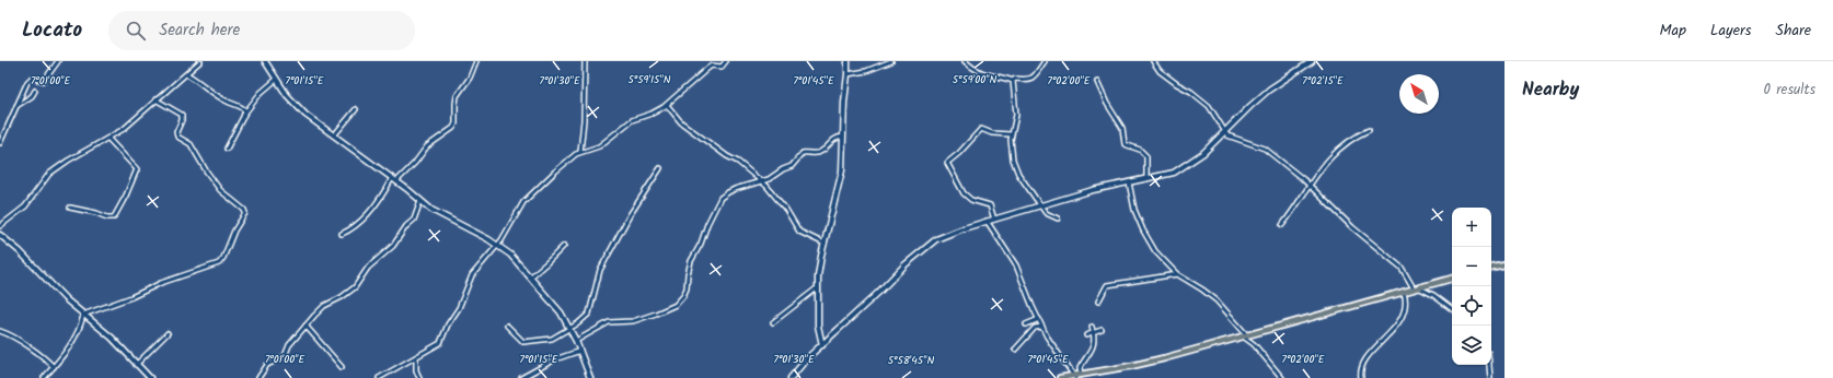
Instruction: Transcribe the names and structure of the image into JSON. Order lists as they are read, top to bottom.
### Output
{
  "north": "top left",
  "page": {
    "header": "Locato",
    "search": "Search here",
    "nav": ["Map", "Layers", "Share"],
    "heading": ["Nearby", "0 results"],
    "map_buttons": ["+", "−"]
  },
  "coordinates": [
    "5°59'15\"N",
    "5°59'00\"N",
    "7°01'00\"E",
    "7°01'30\"E",
    "7°01'45\"E",
    "7°02'00\"E",
    "7°01'15\"E",
    "7°02'15\"E",
    "5°58'45\"N"
  ]
}
